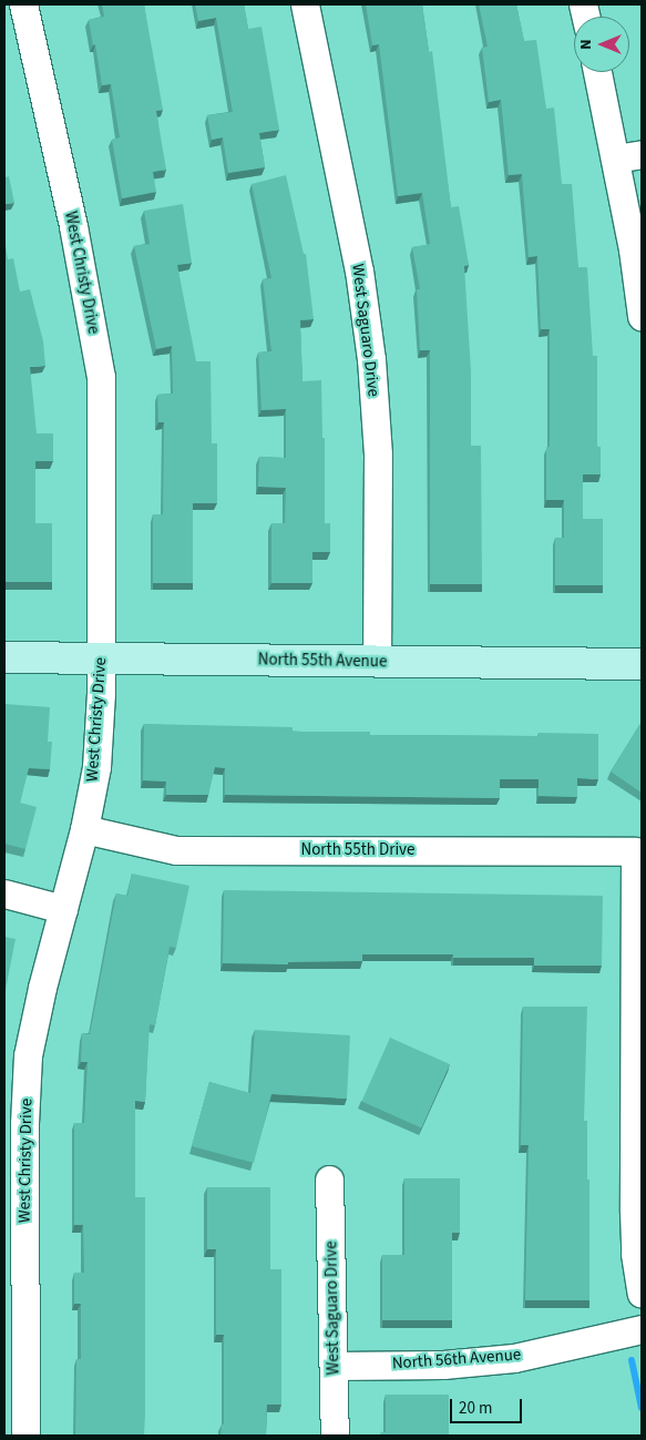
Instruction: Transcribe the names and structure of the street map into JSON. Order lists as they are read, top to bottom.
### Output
{
  "streets": {
    "street": [
      "West Christy Drive",
      "West Saguaro Drive",
      "North 55th Avenue",
      "North 55th Drive",
      "North 56th Avenue"
    ]
  },
  "crossings": [
    ["West Christy Drive", "North 55th Avenue"],
    ["West Christy Drive", "North 55th Drive"],
    ["West Saguaro Drive", "North 55th Avenue"],
    ["West Saguaro Drive", "North 56th Avenue"]
  ],
  "scale_bar": "20 m",
  "north": "left"
}
